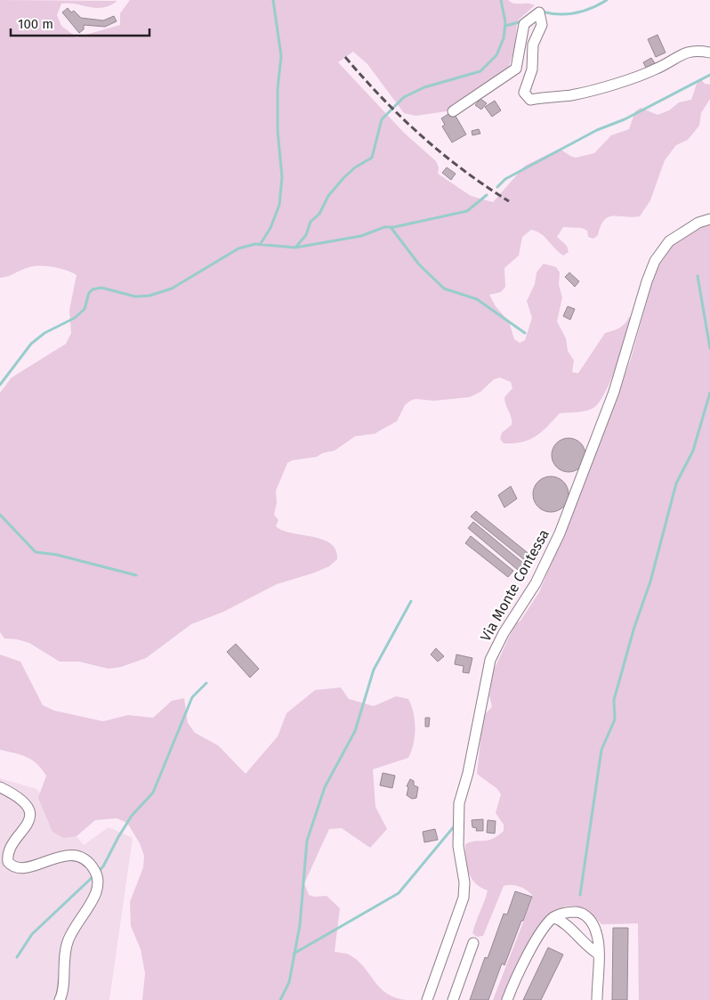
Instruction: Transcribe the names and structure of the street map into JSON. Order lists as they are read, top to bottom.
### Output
{
  "streets": {
    "street": ["Via Monte Contessa"]
  },
  "scale_bar": "100 m"
}
